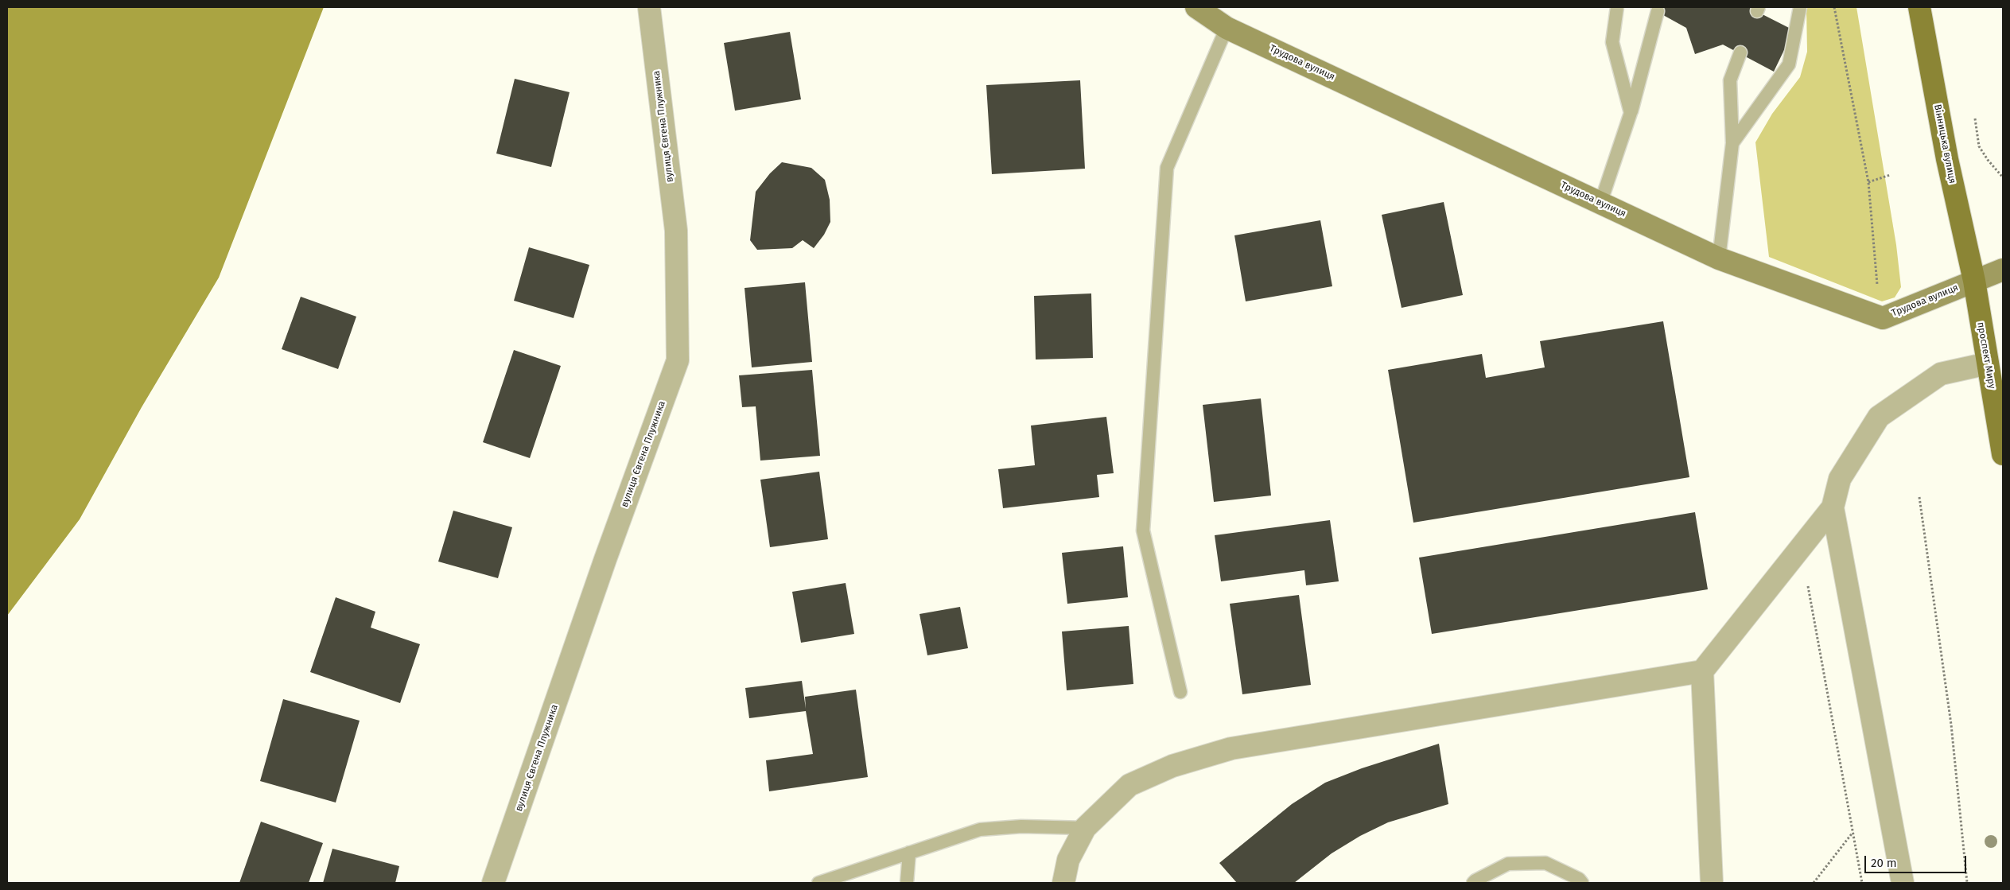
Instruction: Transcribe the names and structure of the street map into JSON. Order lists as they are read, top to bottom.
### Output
{
  "streets": {
    "main road": ["Вінницька вулиця", "проспект Миру"],
    "street": ["Трудова вулиця", "вулиця Євгена Плужника"]
  },
  "crossings": [
    ["Трудова вулиця", "Вінницька вулиця"],
    ["Трудова вулиця", "проспект Миру"],
    ["Вінницька вулиця", "проспект Миру"]
  ],
  "scale_bar": "20 m"
}
